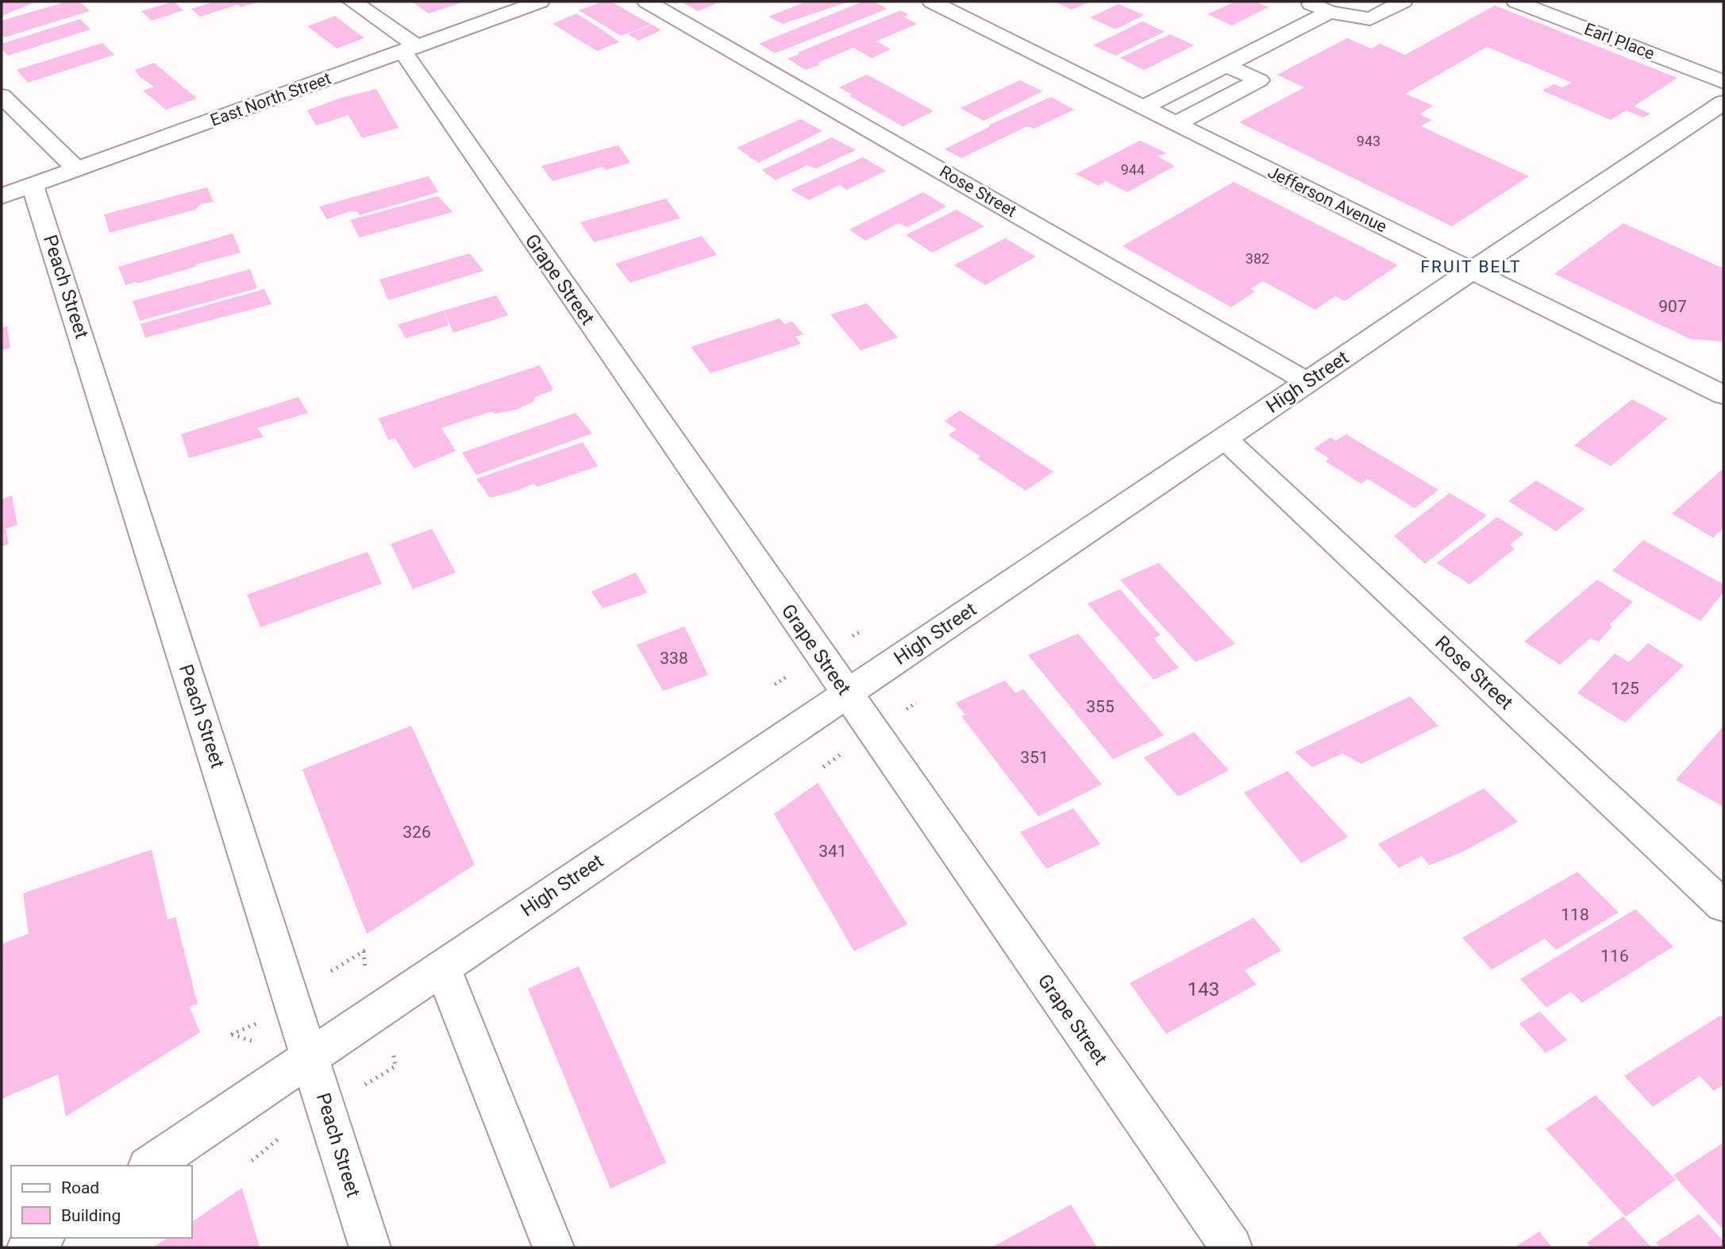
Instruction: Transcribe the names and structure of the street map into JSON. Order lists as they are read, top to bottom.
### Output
{
  "streets": {
    "street": [
      "Earl Place",
      "East North Street",
      "Rose Street",
      "Jefferson Avenue",
      "Grape Street",
      "Peach Street",
      "High Street"
    ]
  },
  "crossings": [
    ["East North Street", "Grape Street"],
    ["East North Street", "Peach Street"],
    ["Rose Street", "High Street"],
    ["Jefferson Avenue", "High Street"],
    ["Grape Street", "High Street"],
    ["Peach Street", "High Street"]
  ],
  "districts": ["FRUIT BELT"],
  "house_numbers": [
    "943",
    "944",
    "382",
    "907",
    "338",
    "125",
    "355",
    "351",
    "326",
    "341",
    "118",
    "116",
    "143"
  ],
  "legend": ["Road", "Building"]
}
